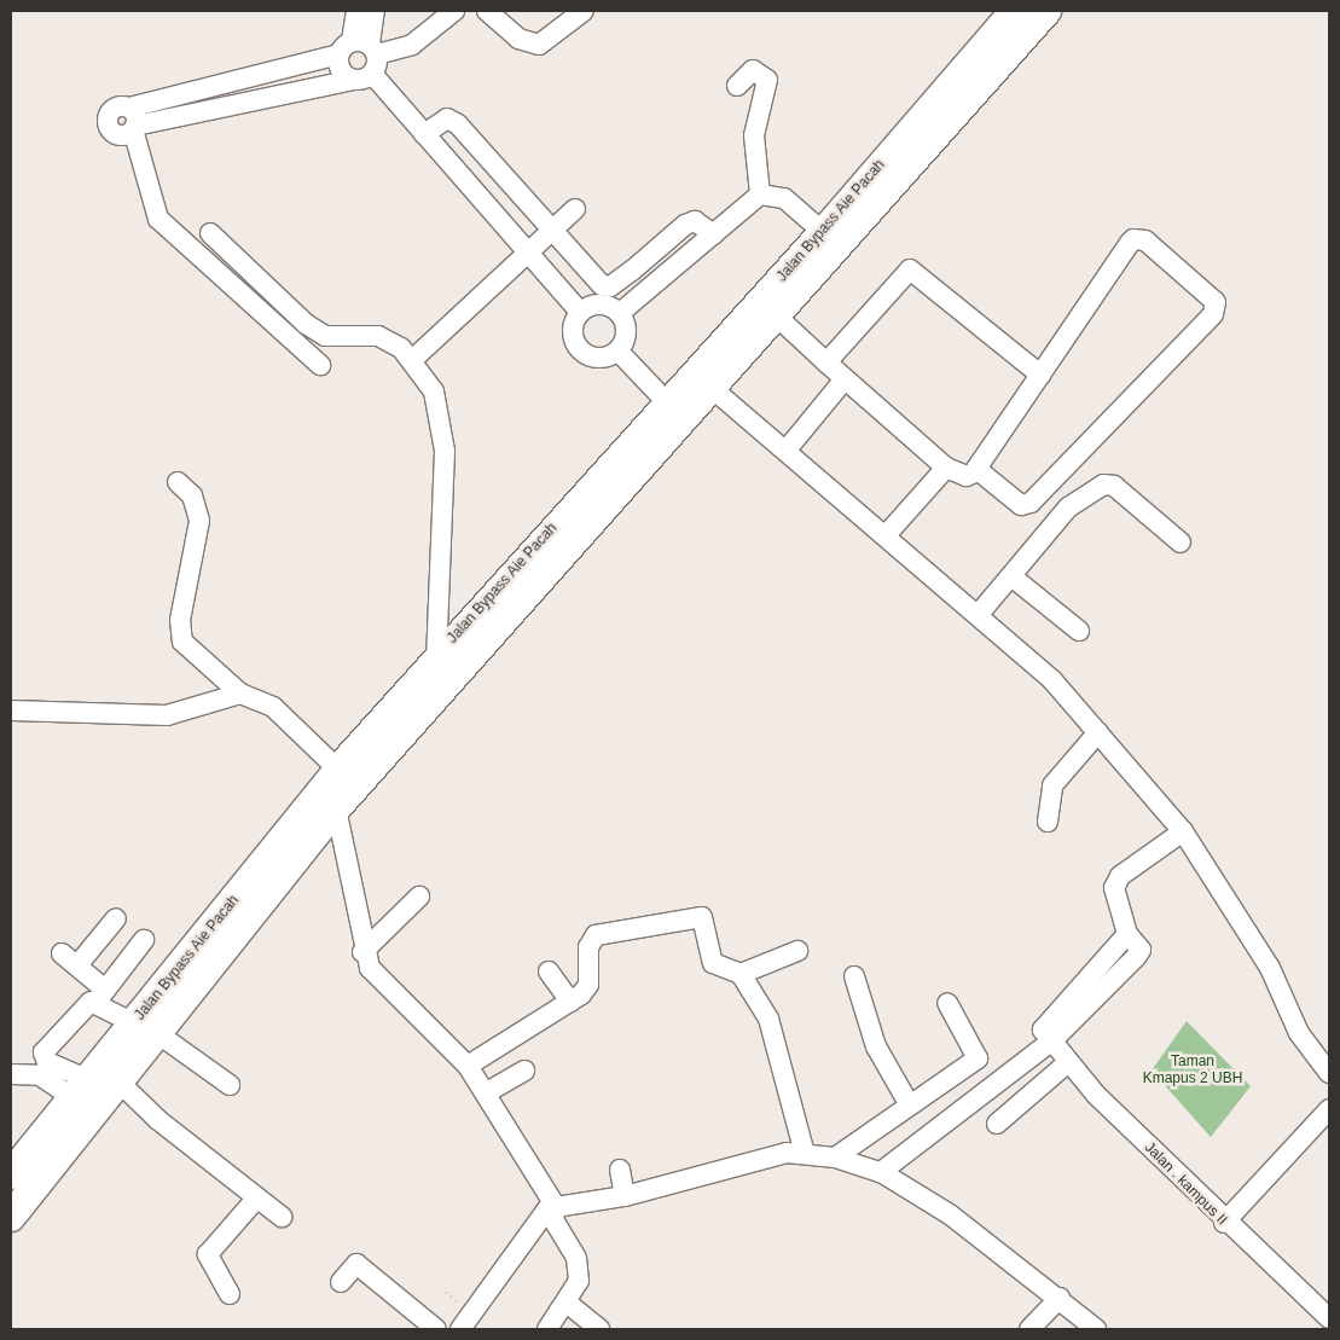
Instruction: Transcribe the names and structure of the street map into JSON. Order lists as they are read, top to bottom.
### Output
{
  "streets": {
    "highway": ["Jalan Bypass Aie Pacah"],
    "street": ["Jalan . kampus II"]
  },
  "parks": ["Taman Kmapus 2 UBH"]
}
